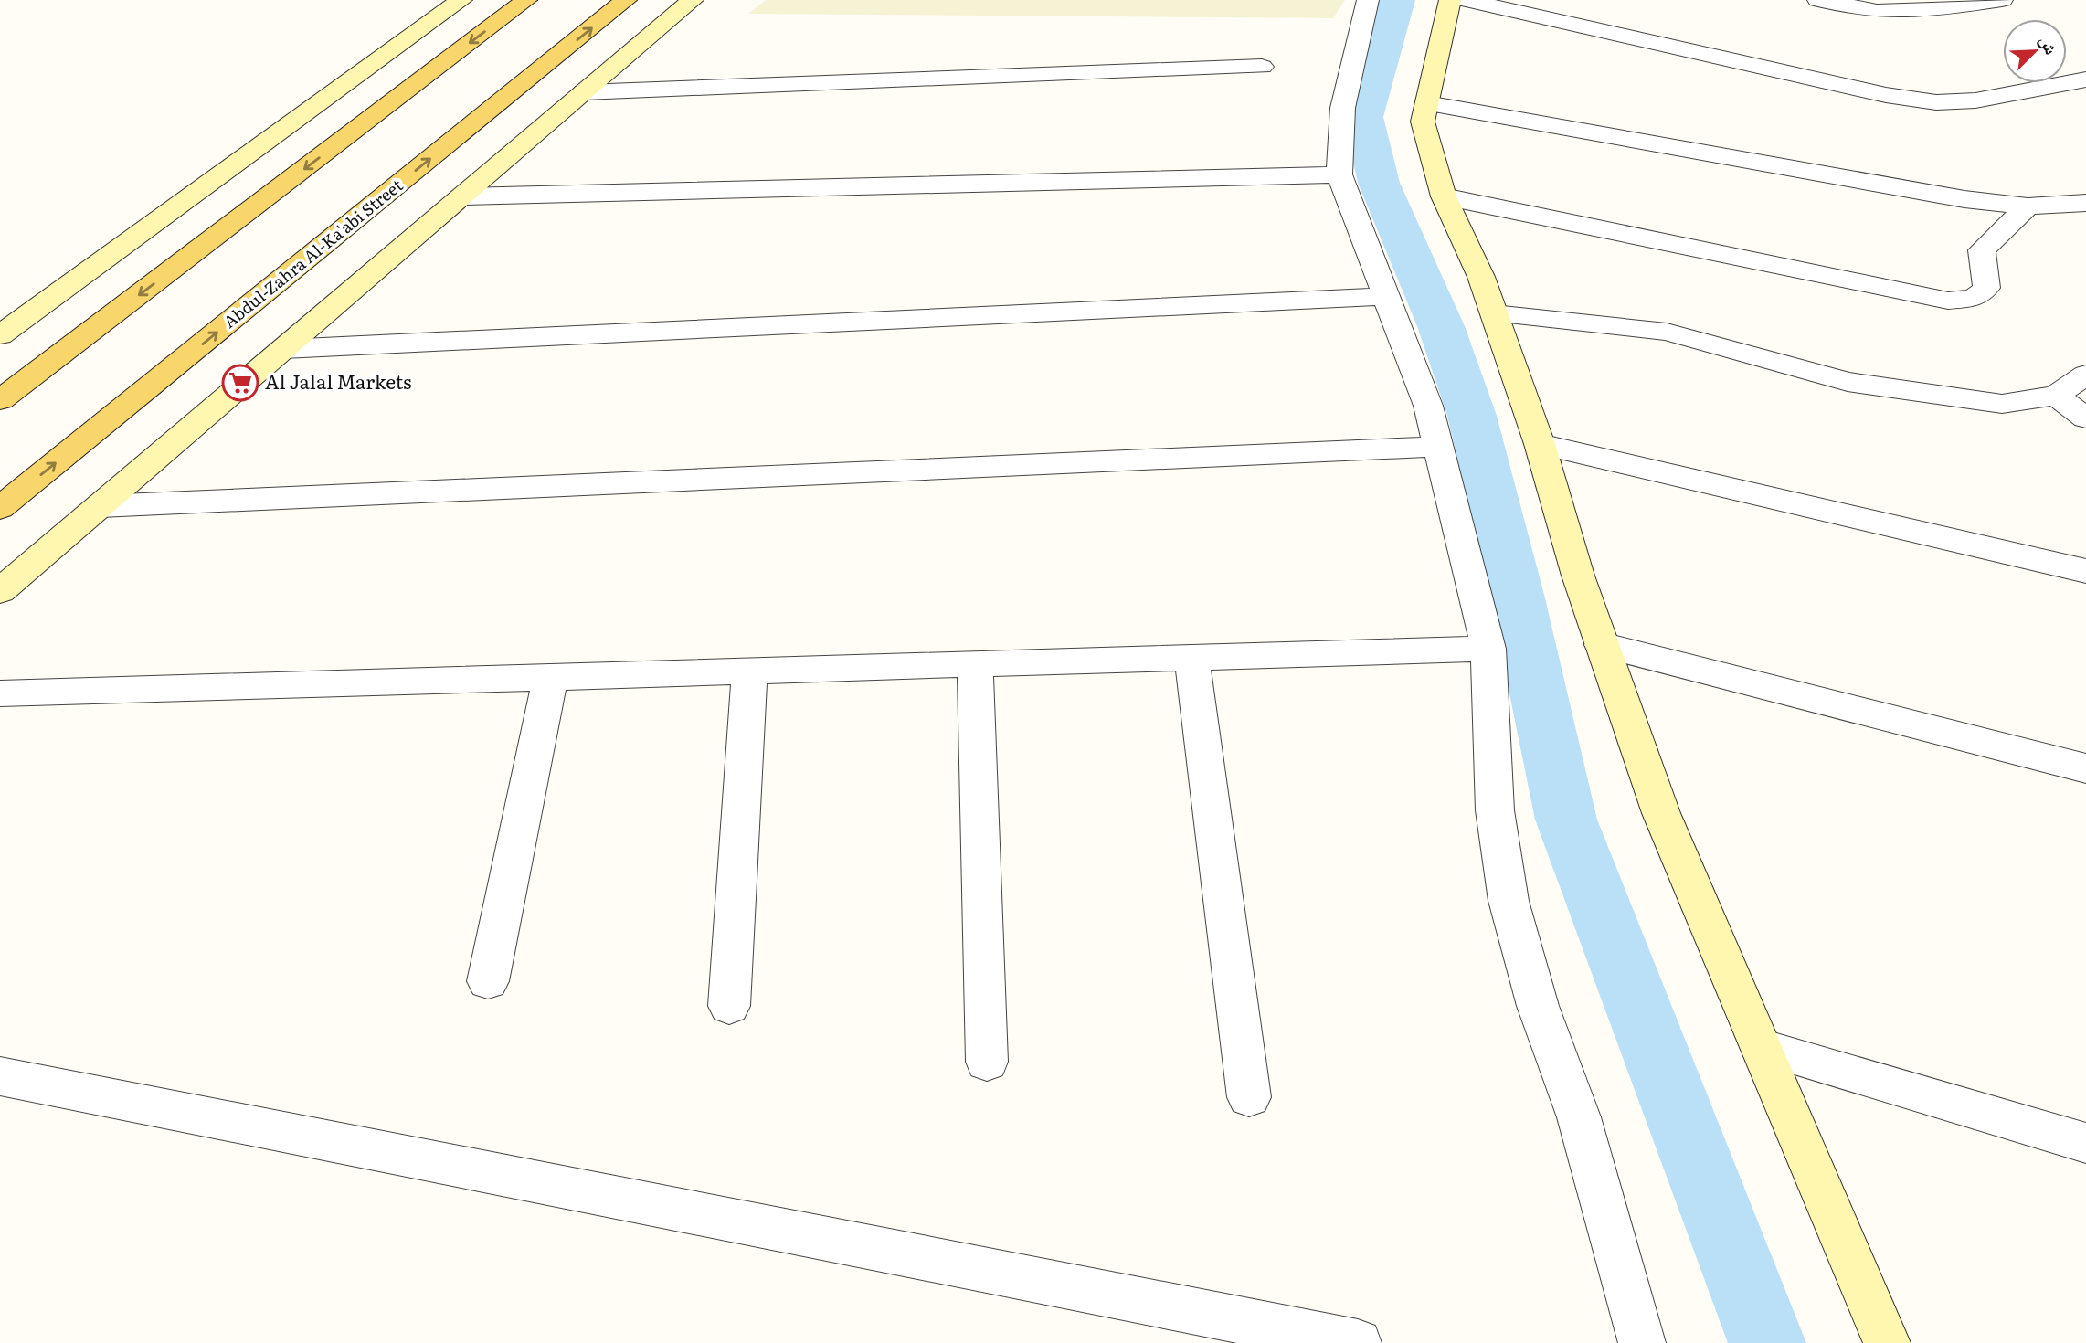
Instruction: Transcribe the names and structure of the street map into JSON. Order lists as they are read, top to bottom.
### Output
{
  "streets": {
    "main road": ["Abdul-Zahra Al-Ka'abi Street"]
  },
  "places": {
    "supermarket": ["Al Jalal Markets"]
  },
  "north": "top right"
}
